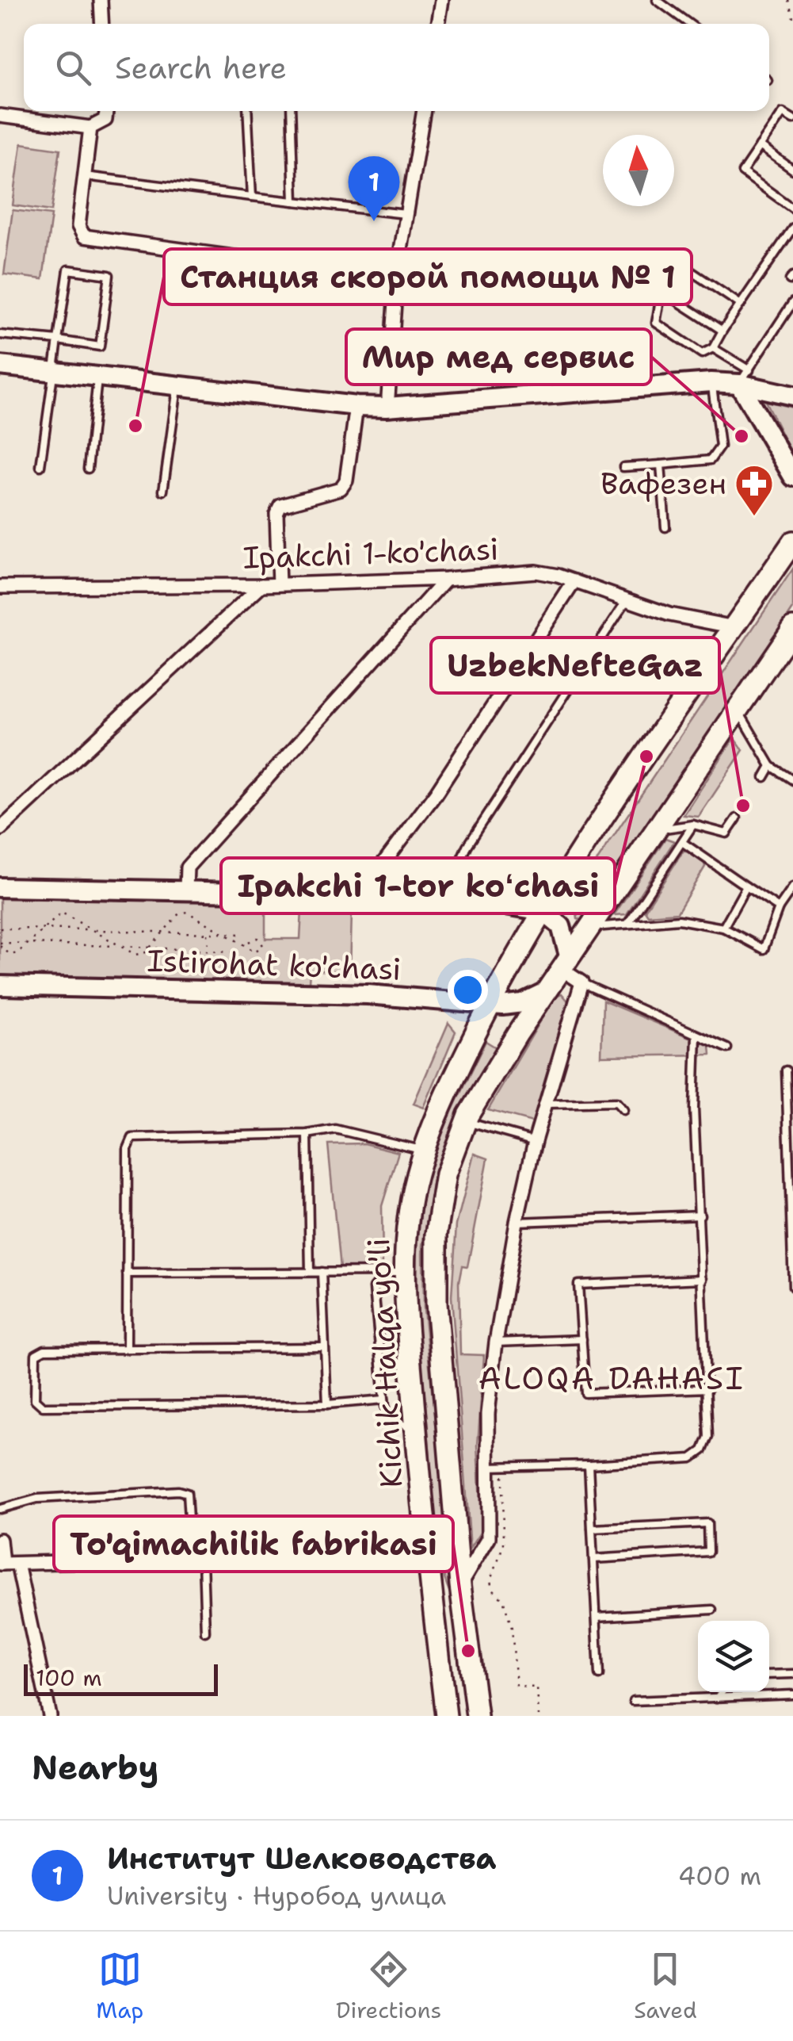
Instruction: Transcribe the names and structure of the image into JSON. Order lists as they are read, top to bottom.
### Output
{
  "streets": {
    "highway": ["Kichik Halqa yo'li"],
    "main road": ["Istirohat ko'chasi"],
    "street": ["Ipakchi 1-ko'chasi"]
  },
  "crossings": [
    ["Ipakchi 1-ko'chasi", "Kichik Halqa yo'li"],
    ["Istirohat ko'chasi", "Kichik Halqa yo'li"]
  ],
  "districts": ["ALOQA DAHASI"],
  "places": {
    "other": [
      "Станция скорой помощи № 1",
      "Мир мед сервис",
      "Ipakchi 1-tor koʻchasi",
      "UzbekNefteGaz",
      "To'qimachilik fabrikasi"
    ],
    "pharmacy": ["Вафезен"]
  },
  "scale_bar": "100 m",
  "north": "top",
  "page": {
    "search": "Search here",
    "pins": "1",
    "scale": "100 m",
    "heading": "Nearby",
    "list": [
      {
        "mark": "1",
        "name": "Институт Шелководства",
        "note": "University · Нуробод улица",
        "value": "400 m"
      }
    ],
    "nav": ["Map", "Directions", "Saved"]
  }
}
